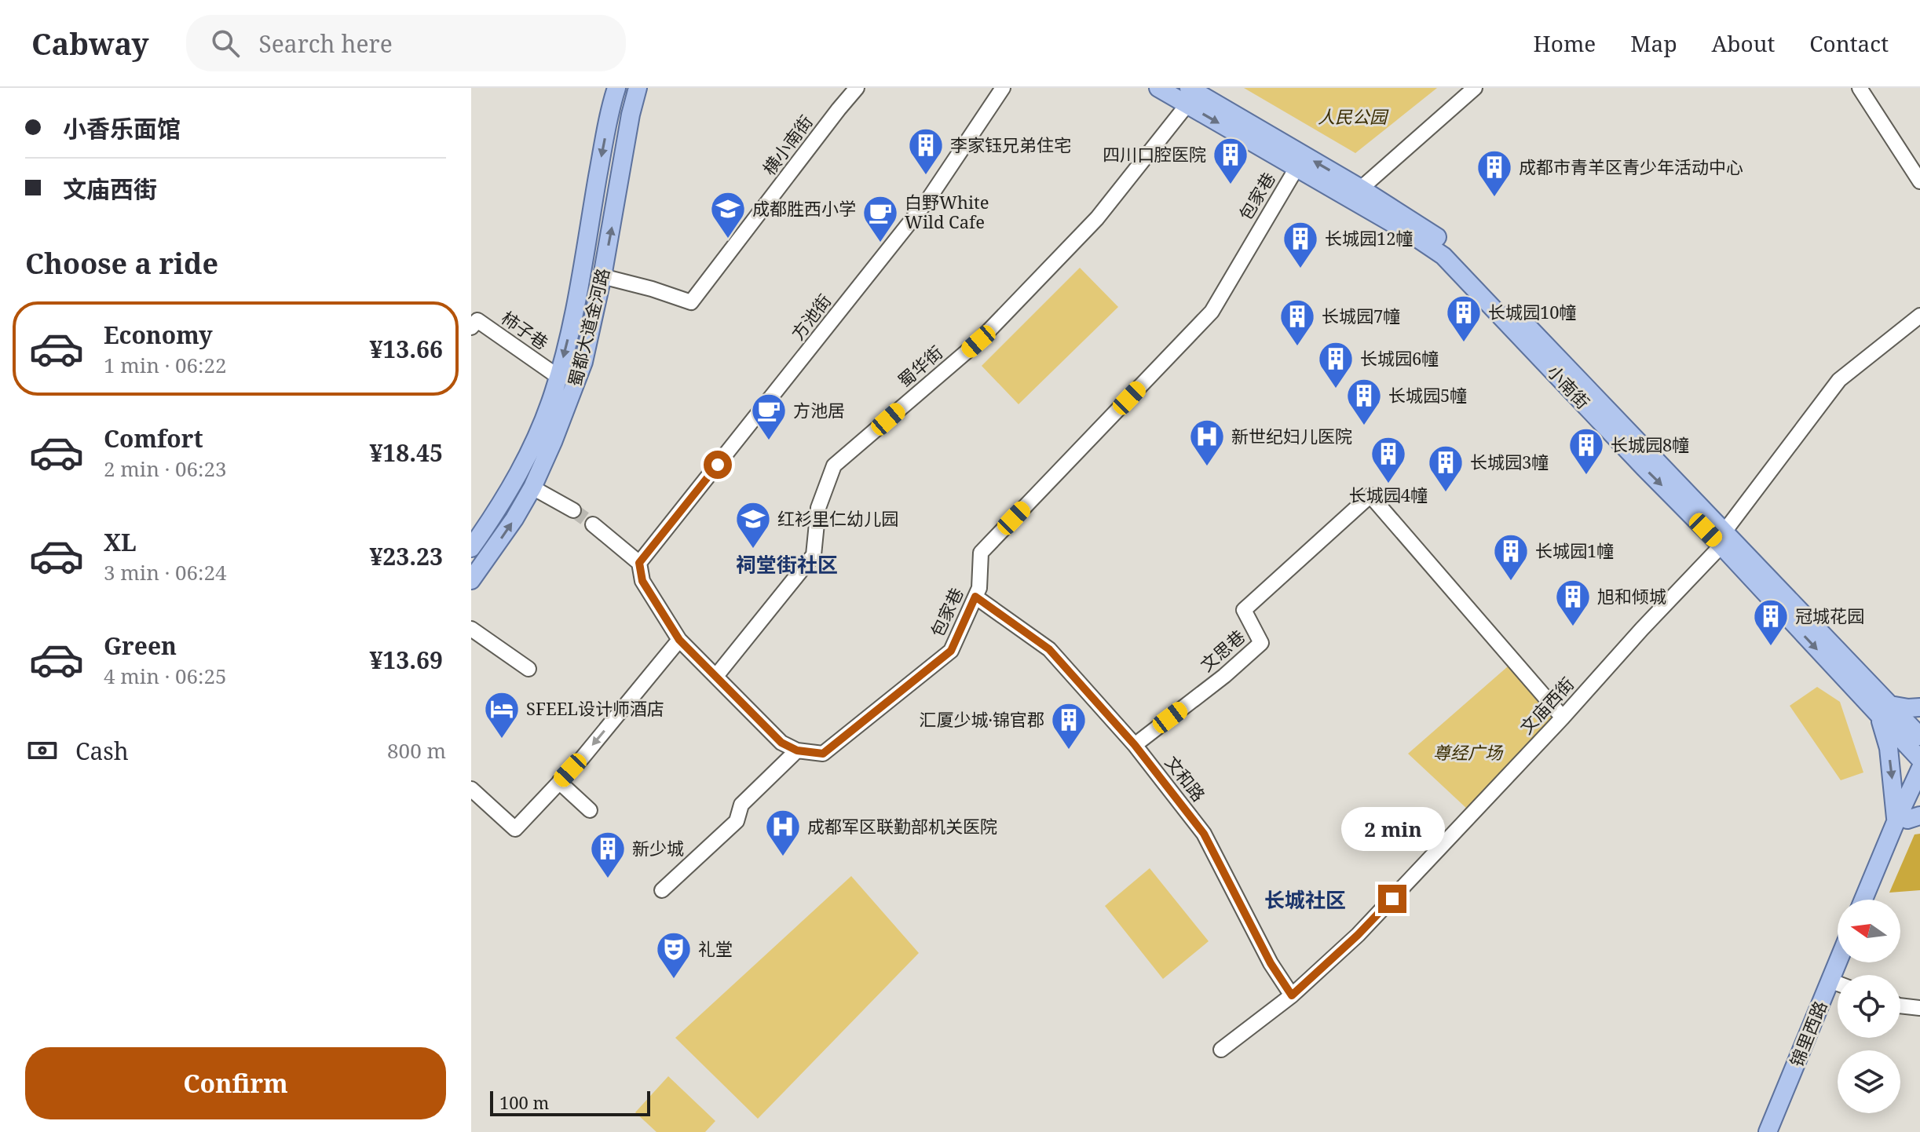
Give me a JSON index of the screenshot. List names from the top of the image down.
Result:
{
  "streets": {
    "main road": ["蜀都大道金河路", "小南街", "锦里西路"],
    "street": [
      "横小南街",
      "包家巷",
      "方池街",
      "柿子巷",
      "蜀华街",
      "文思巷",
      "文庙西街",
      "文和路"
    ]
  },
  "crossings": [
    ["横小南街", "蜀都大道金河路"],
    ["包家巷", "小南街"],
    ["包家巷", "文和路"],
    ["蜀都大道金河路", "柿子巷"],
    ["蜀华街", "小南街"],
    ["小南街", "文庙西街"],
    ["文思巷", "文庙西街"],
    ["文思巷", "文和路"],
    ["文庙西街", "文和路"]
  ],
  "districts": ["祠堂街社区", "长城社区"],
  "parks": ["人民公园", "尊经广场"],
  "places": {
    "building": [
      "李家钰兄弟住宅",
      "四川口腔医院",
      "成都市青羊区青少年活动中心",
      "长城园12幢",
      "长城园10幢",
      "长城园7幢",
      "长城园6幢",
      "长城园5幢",
      "长城园8幢",
      "长城园4幢",
      "长城园3幢",
      "长城园1幢",
      "旭和倾城",
      "冠城花园",
      "汇厦少城·锦官郡",
      "新少城"
    ],
    "school or university": ["成都胜西小学", "红衫里仁幼儿园"],
    "cafe": ["白野White Wild Cafe", "方池居"],
    "hospital": ["新世纪妇儿医院", "成都军区联勤部机关医院"],
    "hotel": ["SFEEL设计师酒店"],
    "theatre": ["礼堂"]
  },
  "scale_bar": "100 m",
  "north": "left",
  "page": {
    "header": "Cabway",
    "search": "Search here",
    "nav": [
      "Home",
      "Map",
      "About",
      "Contact"
    ],
    "banner": ["小香乐面馆", "文庙西街"],
    "heading": "Choose a ride",
    "list": [
      {
        "name": "Economy",
        "note": "1 min · 06:22",
        "value": "¥13.66"
      },
      {
        "name": "Comfort",
        "note": "2 min · 06:23",
        "value": "¥18.45"
      },
      {
        "name": "XL",
        "note": "3 min · 06:24",
        "value": "¥23.23"
      },
      {
        "name": "Green",
        "note": "4 min · 06:25",
        "value": "¥13.69"
      }
    ],
    "pay": ["Cash", "800 m"],
    "bubble": "2 min",
    "buttons": "Confirm",
    "scale": "100 m"
  }
}
